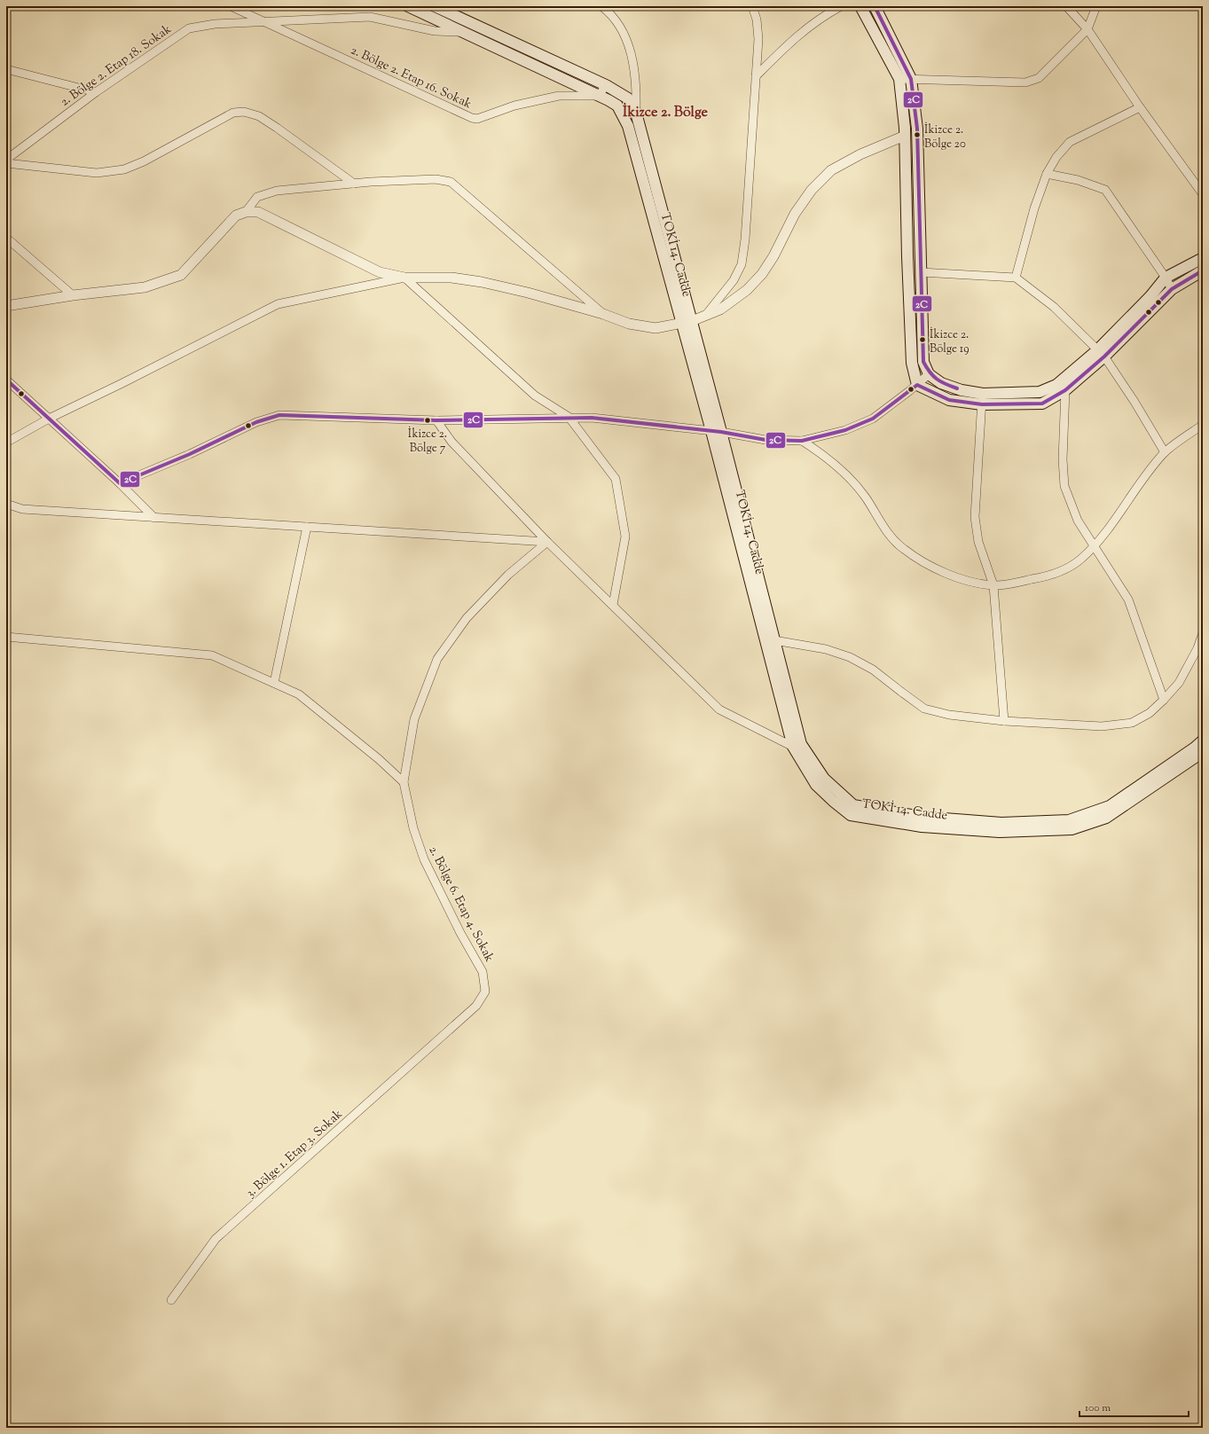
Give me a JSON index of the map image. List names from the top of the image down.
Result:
{
  "streets": {
    "main road": ["TOKİ 14. Cadde"],
    "street": [
      "2. Bölge 2. Etap 18. Sokak",
      "2. Bölge 2. Etap 16. Sokak",
      "2. Bölge 6. Etap 4. Sokak",
      "3. Bölge 1. Etap 3. Sokak"
    ]
  },
  "crossings": [
    ["2. Bölge 2. Etap 18. Sokak", "2. Bölge 2. Etap 16. Sokak"],
    ["2. Bölge 2. Etap 18. Sokak", "TOKİ 14. Cadde"],
    ["2. Bölge 2. Etap 16. Sokak", "TOKİ 14. Cadde"],
    ["2. Bölge 6. Etap 4. Sokak", "3. Bölge 1. Etap 3. Sokak"]
  ],
  "districts": ["İkizce 2. Bölge"],
  "places": ["İkizce 2. Bölge 20", "İkizce 2. Bölge 19", "İkizce 2. Bölge 7"],
  "lines": ["transit line 2C"],
  "scale_bar": "100 m"
}
